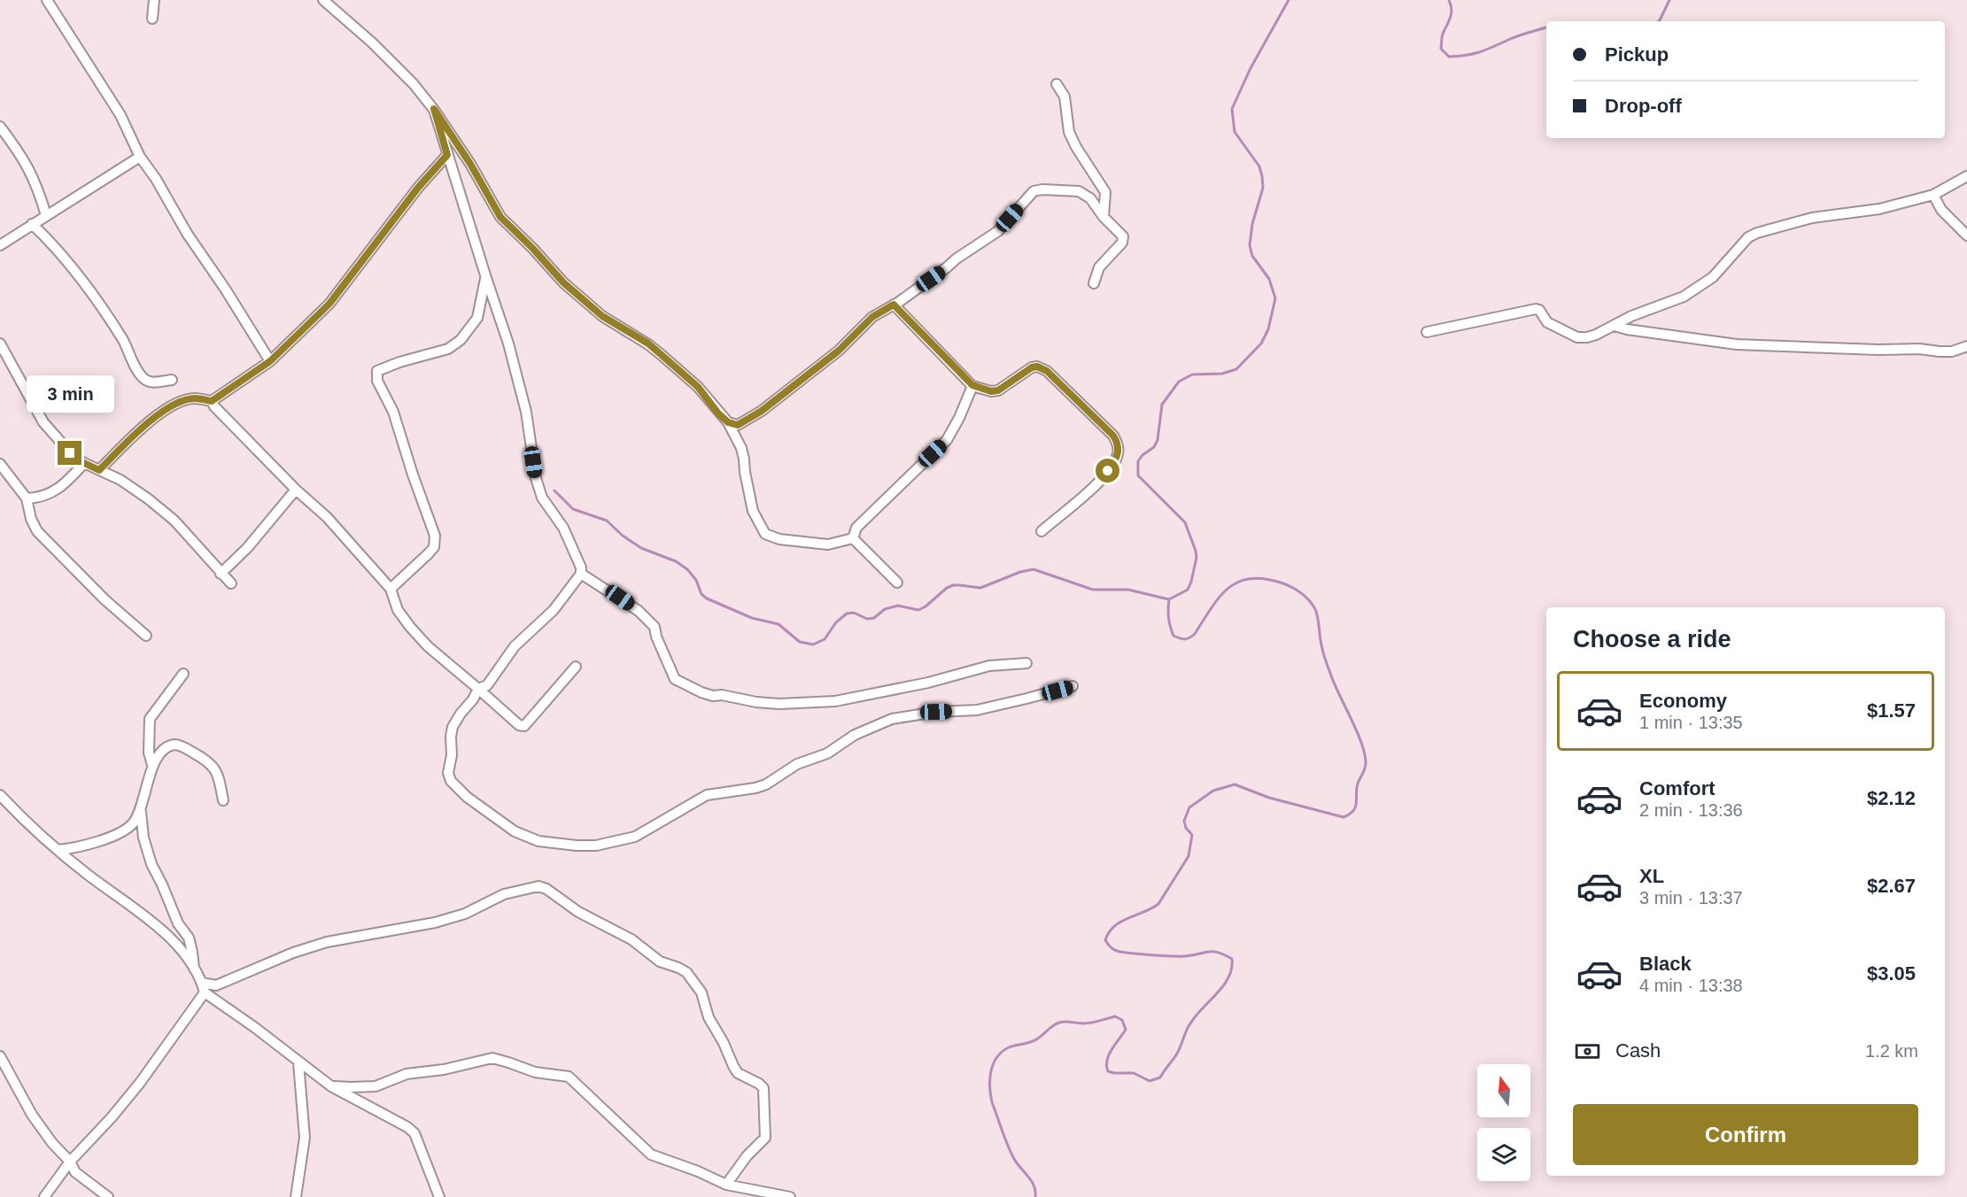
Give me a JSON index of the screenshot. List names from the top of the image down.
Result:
{
  "north": "top",
  "page": {
    "banner": ["Pickup", "Drop-off"],
    "bubble": "3 min",
    "heading": "Choose a ride",
    "list": [
      {
        "name": "Economy",
        "note": "1 min · 13:35",
        "value": "$1.57"
      },
      {
        "name": "Comfort",
        "note": "2 min · 13:36",
        "value": "$2.12"
      },
      {
        "name": "XL",
        "note": "3 min · 13:37",
        "value": "$2.67"
      },
      {
        "name": "Black",
        "note": "4 min · 13:38",
        "value": "$3.05"
      }
    ],
    "pay": ["Cash", "1.2 km"],
    "buttons": "Confirm"
  }
}
